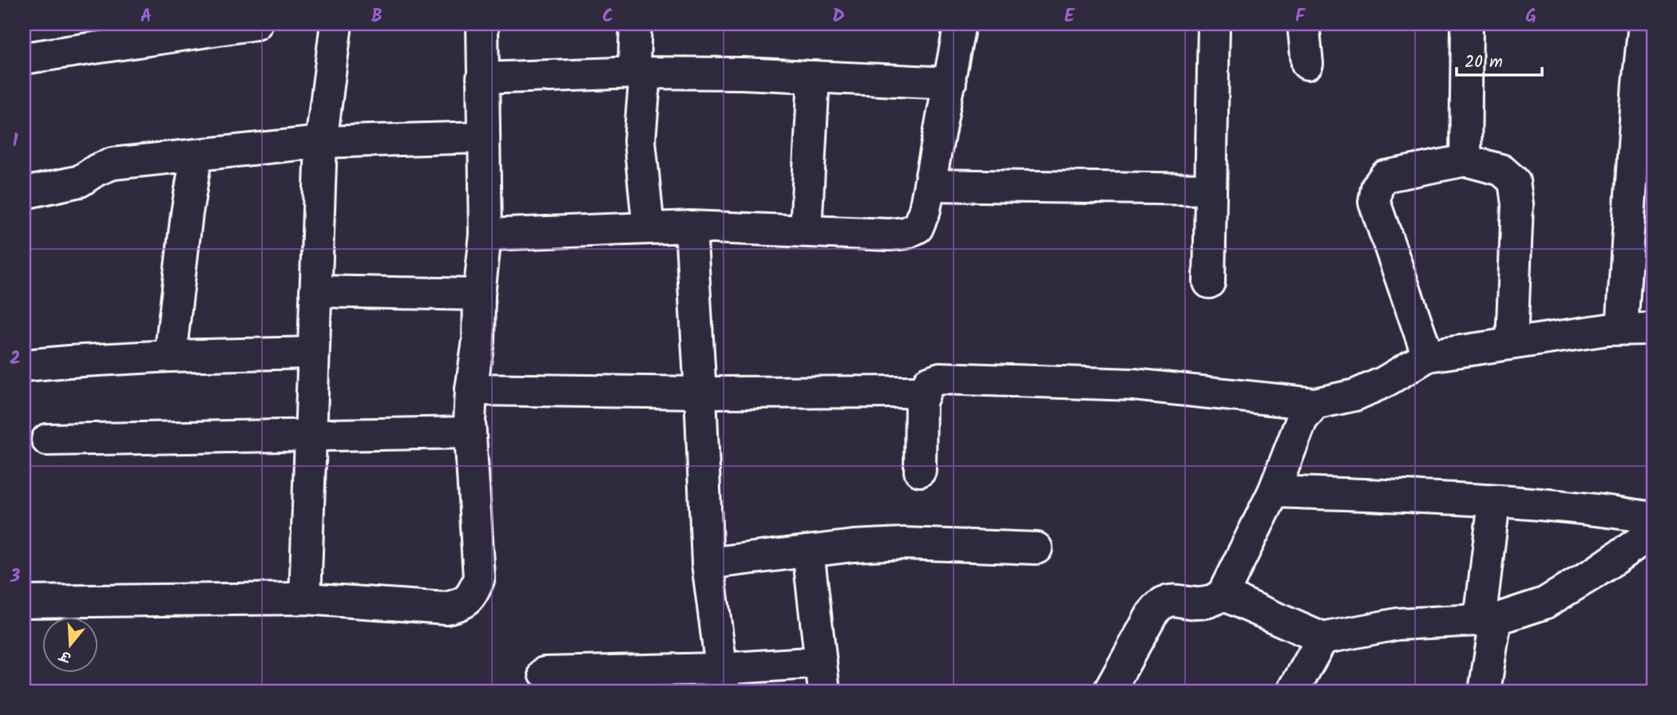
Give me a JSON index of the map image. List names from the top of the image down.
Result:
{
  "scale_bar": "20 m",
  "north": "bottom",
  "grid": {
    "columns": [
      "A",
      "B",
      "C",
      "D",
      "E",
      "F",
      "G"
    ],
    "rows": ["1", "2", "3"]
  }
}
